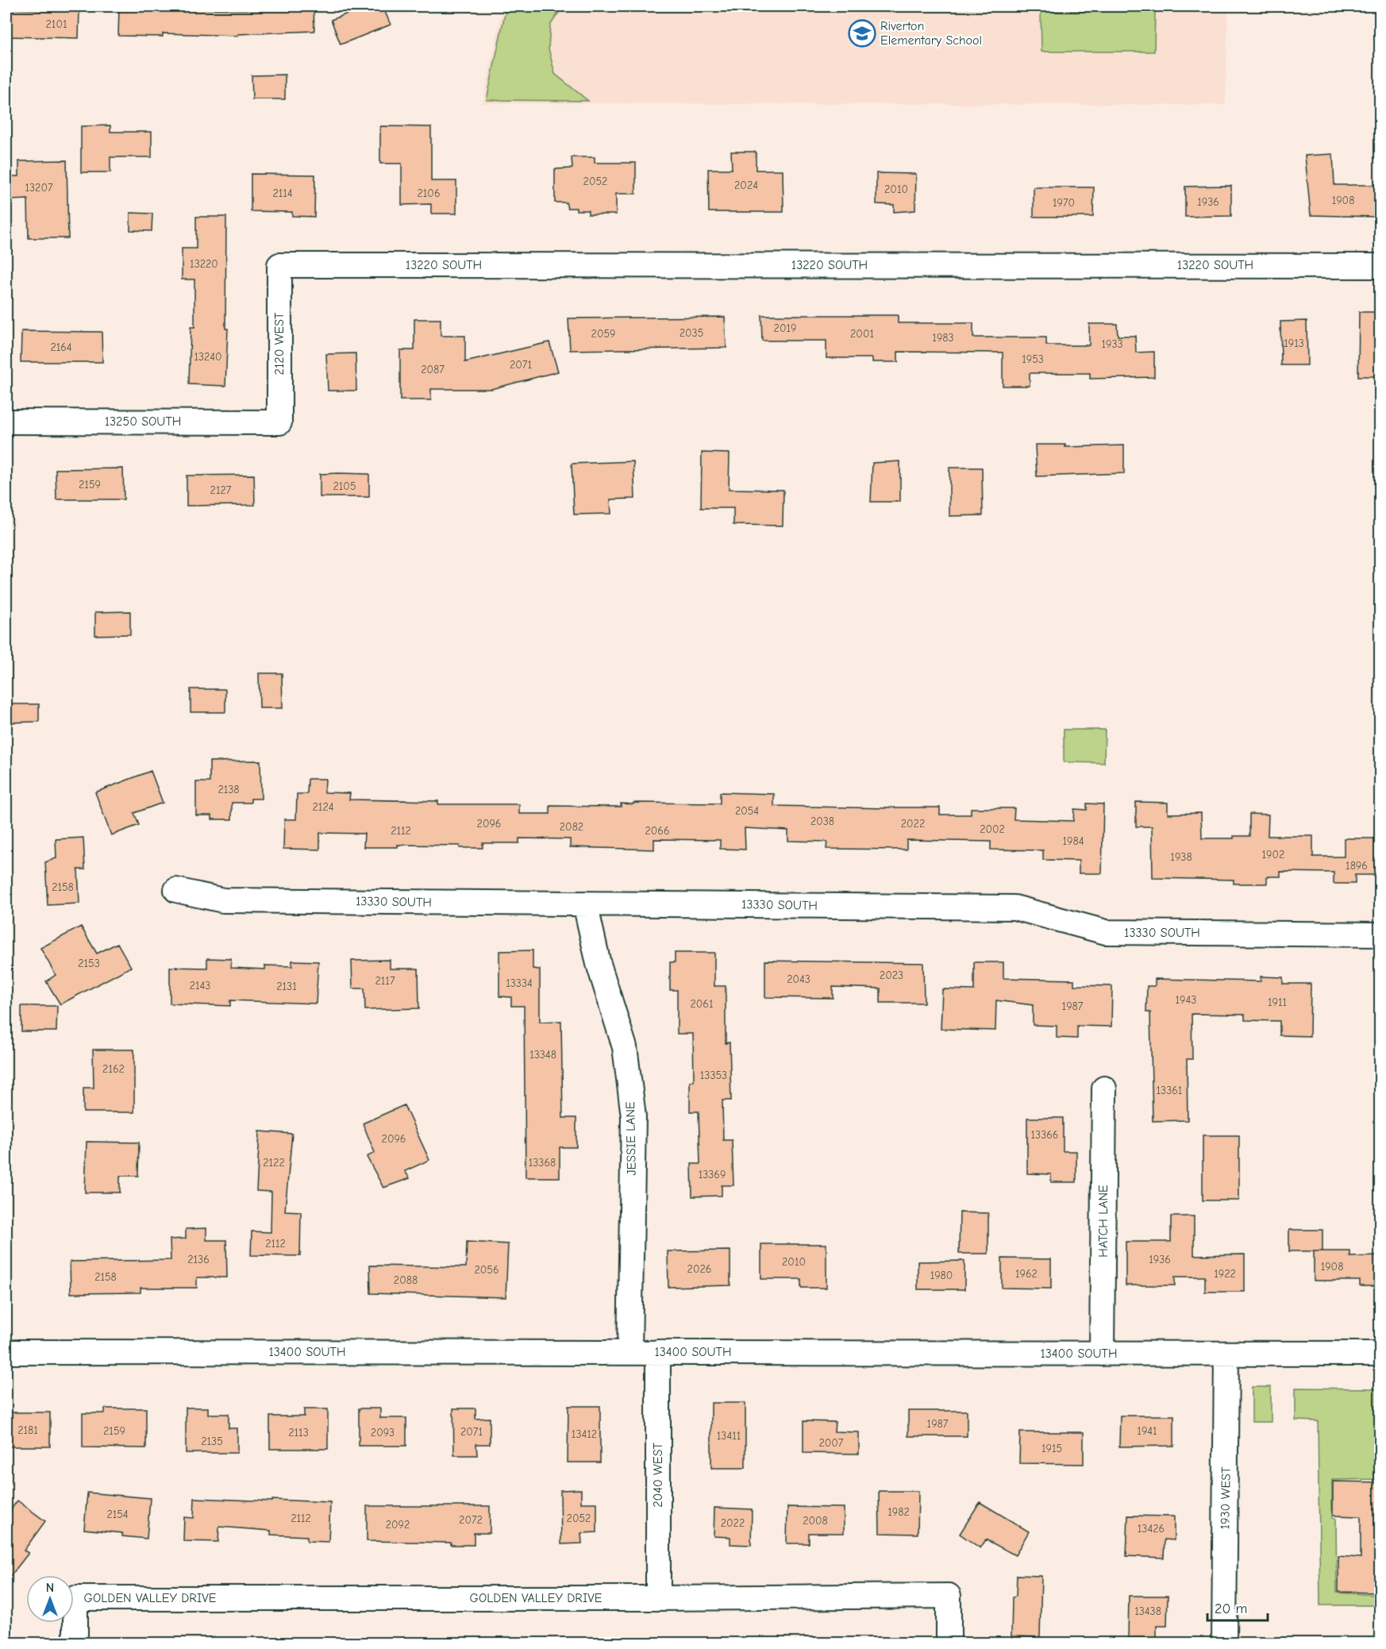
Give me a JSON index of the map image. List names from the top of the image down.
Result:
{
  "streets": {
    "street": [
      "13220 SOUTH",
      "2120 WEST",
      "13250 SOUTH",
      "13330 SOUTH",
      "JESSIE LANE",
      "HATCH LANE",
      "13400 SOUTH",
      "2040 WEST",
      "1930 WEST",
      "GOLDEN VALLEY DRIVE"
    ]
  },
  "crossings": [
    ["13220 SOUTH", "2120 WEST"],
    ["2120 WEST", "13250 SOUTH"],
    ["13330 SOUTH", "JESSIE LANE"],
    ["JESSIE LANE", "13400 SOUTH"],
    ["HATCH LANE", "13400 SOUTH"],
    ["13400 SOUTH", "2040 WEST"],
    ["13400 SOUTH", "1930 WEST"],
    ["2040 WEST", "GOLDEN VALLEY DRIVE"]
  ],
  "places": {
    "school or university": ["Riverton Elementary School"]
  },
  "house_numbers": [
    "2101",
    "2052",
    "2024",
    "13207",
    "2010",
    "2114",
    "2106",
    "1908",
    "1936",
    "1970",
    "13220",
    "2019",
    "2035",
    "2059",
    "2001",
    "1983",
    "1913",
    "1933",
    "2164",
    "13240",
    "1953",
    "2071",
    "2087",
    "2159",
    "2105",
    "2127",
    "2138",
    "2124",
    "2054",
    "2038",
    "2096",
    "2022",
    "2082",
    "2002",
    "2112",
    "2066",
    "1984",
    "1902",
    "1938",
    "1896",
    "2158",
    "2153",
    "2023",
    "2043",
    "2117",
    "13334",
    "2143",
    "2131",
    "1943",
    "1911",
    "2061",
    "1987",
    "13348",
    "2162",
    "13353",
    "13361",
    "13366",
    "2096",
    "2122",
    "13368",
    "13369",
    "2112",
    "2136",
    "1936",
    "2010",
    "1908",
    "2026",
    "2056",
    "1962",
    "1922",
    "1980",
    "2158",
    "2088",
    "1987",
    "2181",
    "2159",
    "1941",
    "2071",
    "2113",
    "2093",
    "13412",
    "13411",
    "2135",
    "2007",
    "1915",
    "1982",
    "2154",
    "2112",
    "2052",
    "2072",
    "2008",
    "2022",
    "2092",
    "13426",
    "13438"
  ],
  "scale_bar": "20 m",
  "north": "top"
}
